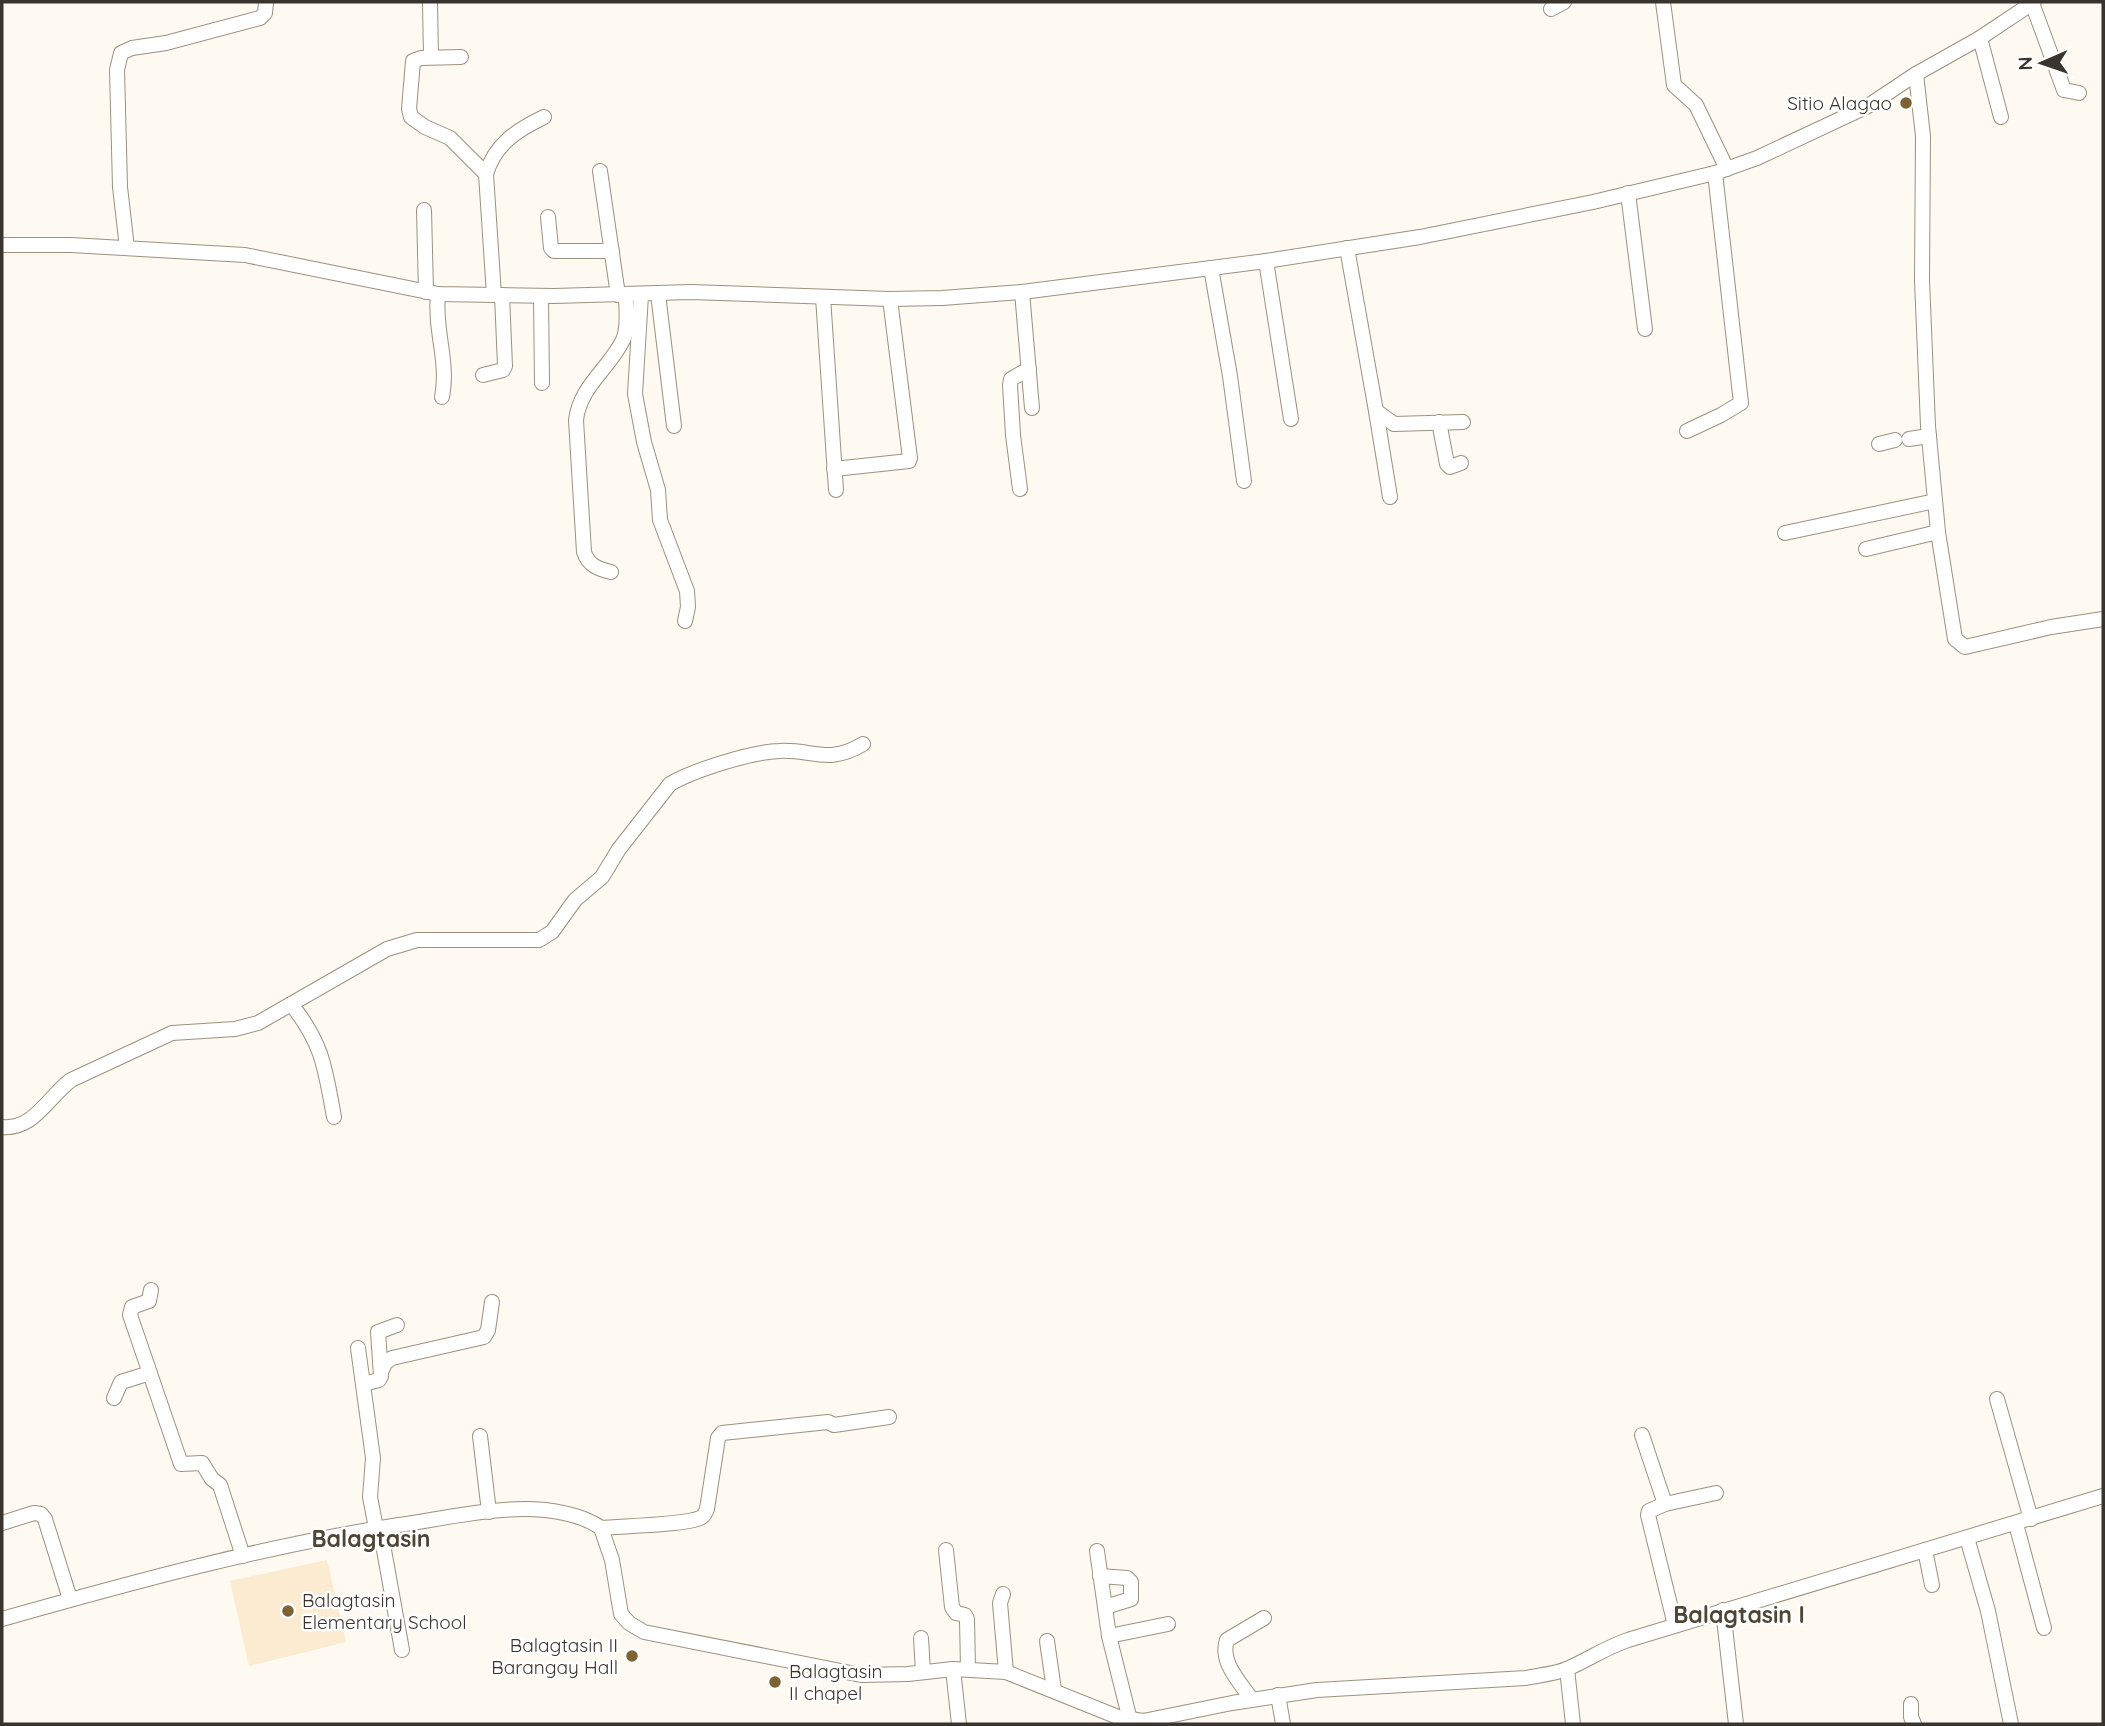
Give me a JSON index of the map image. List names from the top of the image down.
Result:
{
  "districts": ["Balagtasin", "Balagtasin I"],
  "places": [
    "Sitio Alagao",
    "Balagtasin Elementary School",
    "Balagtasin II Barangay Hall",
    "Balagtasin II chapel"
  ],
  "north": "left"
}
